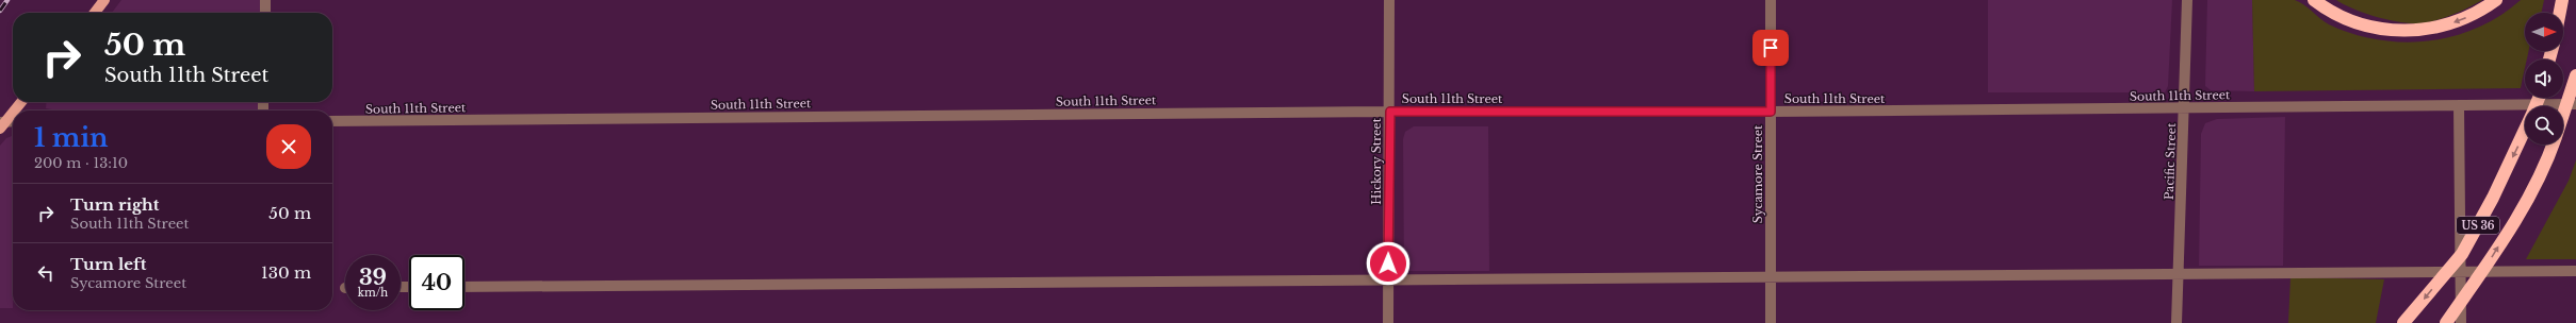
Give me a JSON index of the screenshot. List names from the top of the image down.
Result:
{
  "streets": {
    "highway": ["US 36"],
    "street": [
      "South 11th Street",
      "Hickory Street",
      "Pacific Street",
      "Sycamore Street"
    ]
  },
  "crossings": [
    ["South 11th Street", "Hickory Street"],
    ["South 11th Street", "Pacific Street"],
    ["South 11th Street", "Sycamore Street"]
  ],
  "north": "right",
  "page": {
    "turn": ["50 m", "South 11th Street"],
    "heading": ["1 min", "200 m · 13:10"],
    "list": [
      {
        "name": "Turn right",
        "note": "South 11th Street",
        "value": "50 m"
      },
      {
        "name": "Turn left",
        "note": "Sycamore Street",
        "value": "130 m"
      }
    ],
    "speed": "39 km/h",
    "limit": "40"
  }
}
